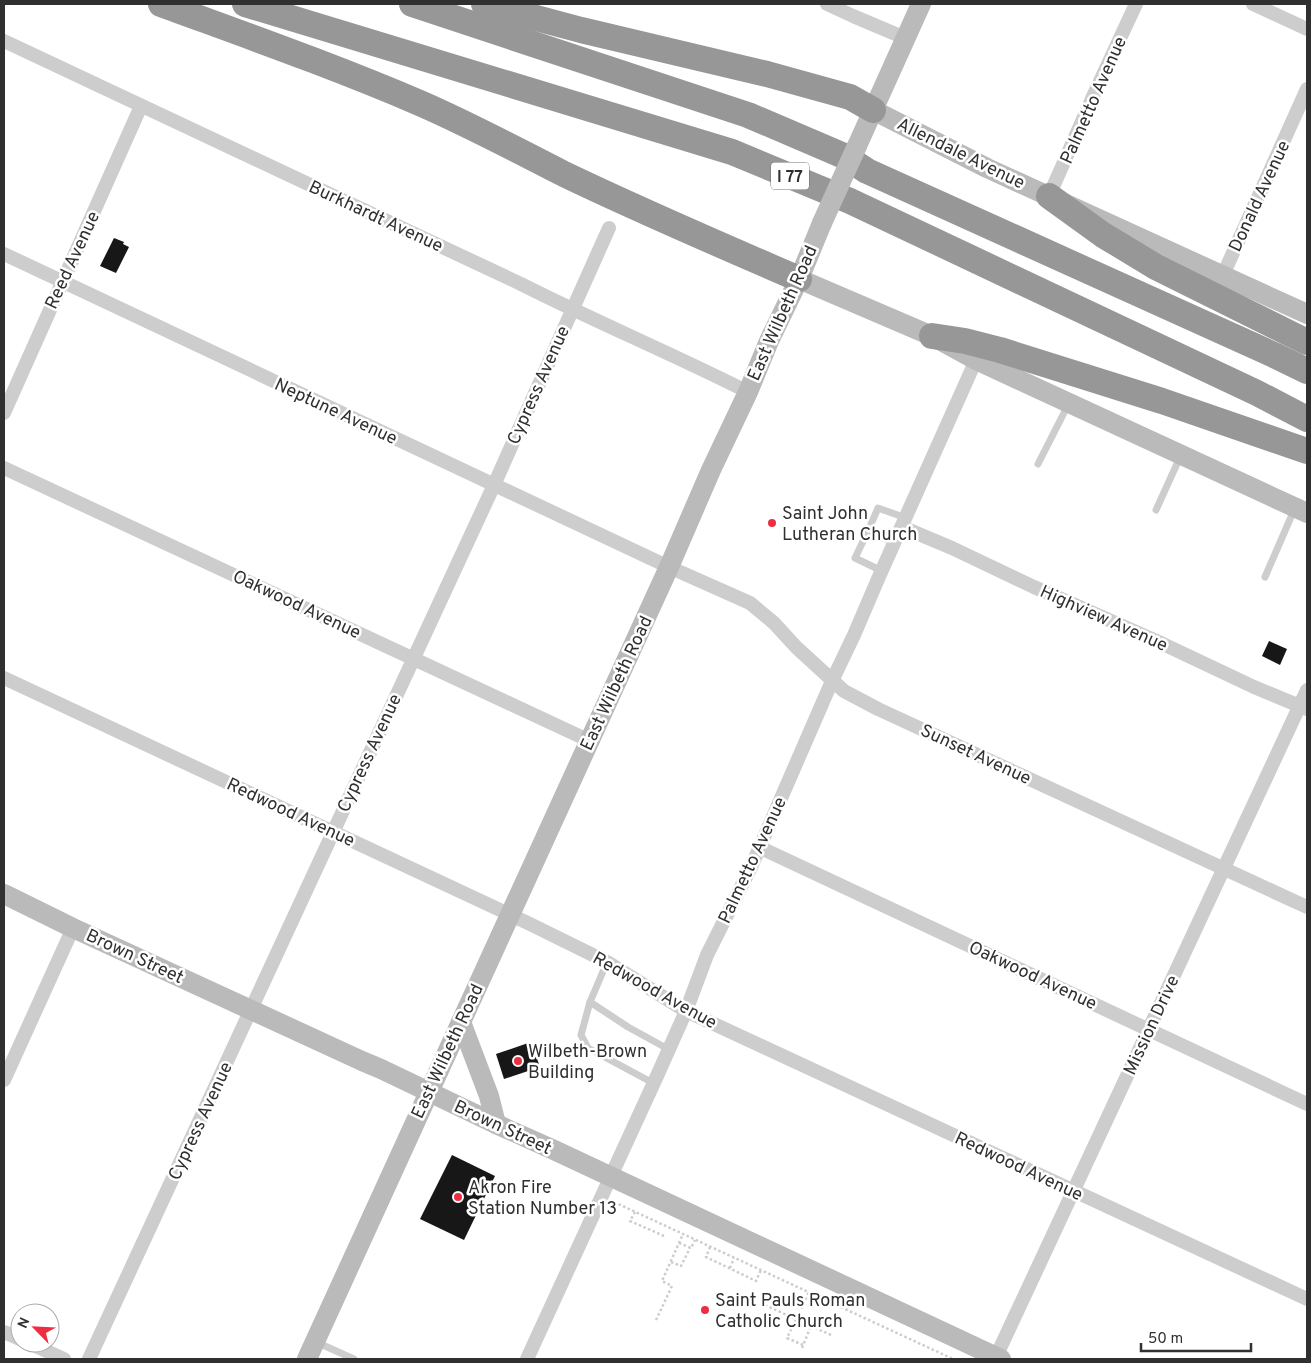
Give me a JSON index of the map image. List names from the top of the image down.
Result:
{
  "streets": {
    "highway": ["I 77"],
    "main road": ["Allendale Avenue", "East Wilbeth Road", "Brown Street"],
    "street": [
      "Palmetto Avenue",
      "Donald Avenue",
      "Burkhardt Avenue",
      "Reed Avenue",
      "Cypress Avenue",
      "Neptune Avenue",
      "Oakwood Avenue",
      "Highview Avenue",
      "Sunset Avenue",
      "Redwood Avenue",
      "Mission Drive"
    ]
  },
  "crossings": [
    ["Palmetto Avenue", "Allendale Avenue"],
    ["Palmetto Avenue", "Oakwood Avenue"],
    ["Palmetto Avenue", "Highview Avenue"],
    ["Palmetto Avenue", "Sunset Avenue"],
    ["Palmetto Avenue", "Redwood Avenue"],
    ["Palmetto Avenue", "Brown Street"],
    ["Allendale Avenue", "Donald Avenue"],
    ["Allendale Avenue", "East Wilbeth Road"],
    ["Burkhardt Avenue", "Reed Avenue"],
    ["Burkhardt Avenue", "East Wilbeth Road"],
    ["Burkhardt Avenue", "Cypress Avenue"],
    ["Reed Avenue", "Neptune Avenue"],
    ["East Wilbeth Road", "Neptune Avenue"],
    ["East Wilbeth Road", "Oakwood Avenue"],
    ["East Wilbeth Road", "Sunset Avenue"],
    ["East Wilbeth Road", "Redwood Avenue"],
    ["East Wilbeth Road", "Brown Street"],
    ["Cypress Avenue", "Neptune Avenue"],
    ["Cypress Avenue", "Oakwood Avenue"],
    ["Cypress Avenue", "Redwood Avenue"],
    ["Cypress Avenue", "Brown Street"],
    ["Neptune Avenue", "Sunset Avenue"],
    ["Oakwood Avenue", "Mission Drive"],
    ["Highview Avenue", "Mission Drive"],
    ["Sunset Avenue", "Mission Drive"],
    ["Redwood Avenue", "Mission Drive"],
    ["Brown Street", "Mission Drive"]
  ],
  "places": [
    "Saint John Lutheran Church",
    "Wilbeth-Brown Building",
    "Akron Fire Station Number 13",
    "Saint Pauls Roman Catholic Church"
  ],
  "scale_bar": "50 m",
  "north": "top left"
}
